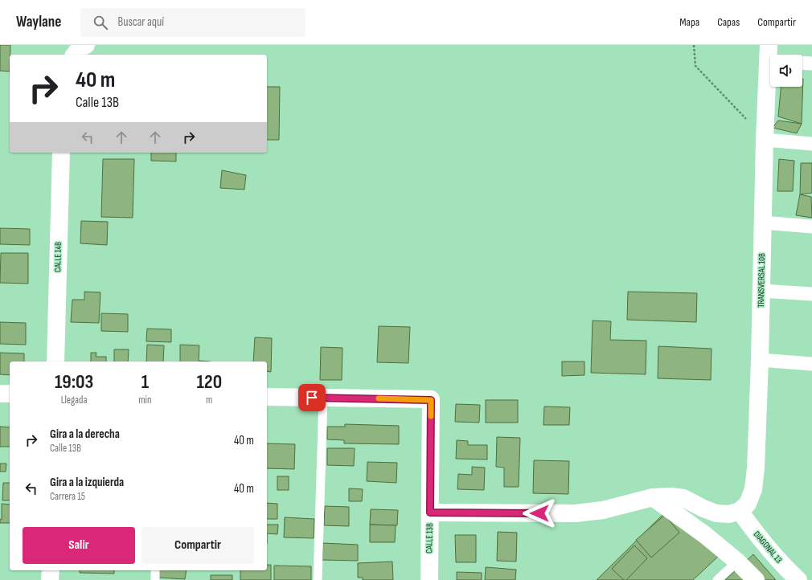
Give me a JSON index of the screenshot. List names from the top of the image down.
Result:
{
  "streets": {
    "street": [
      "CALLE 14B",
      "TRANSVERSAL 10B",
      "CALLE 13B",
      "DIAGONAL 13"
    ]
  },
  "crossings": [
    ["TRANSVERSAL 10B", "DIAGONAL 13"]
  ],
  "page": {
    "header": "Waylane",
    "search": "Buscar aquí",
    "nav": ["Mapa", "Capas", "Compartir"],
    "turn": ["40 m", "Calle 13B"],
    "eta": [
      "19:03",
      "Llegada",
      "1",
      "min",
      "120",
      "m"
    ],
    "list": [
      {
        "name": "Gira a la derecha",
        "note": "Calle 13B",
        "value": "40 m"
      },
      {
        "name": "Gira a la izquierda",
        "note": "Carrera 15",
        "value": "40 m"
      }
    ],
    "buttons": ["Salir", "Compartir"]
  }
}
